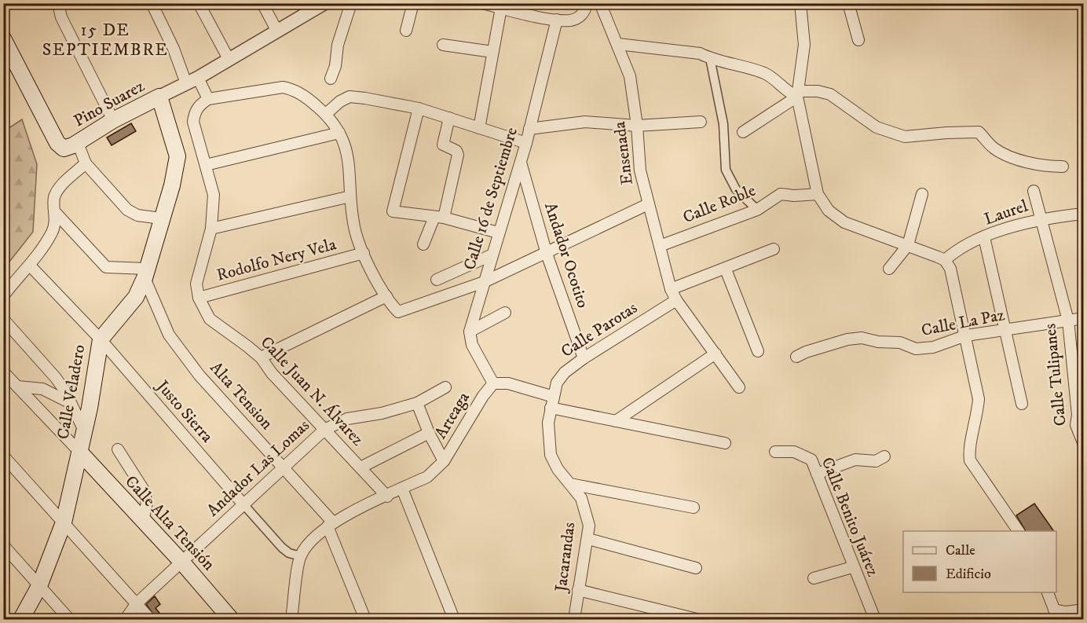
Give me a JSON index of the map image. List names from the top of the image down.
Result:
{
  "streets": {
    "main road": ["Pino Suarez", "Calle Veladero", "Calle Alta Tensión"],
    "street": [
      "Ensenada",
      "Calle 16 de Septiembre",
      "Calle Roble",
      "Laurel",
      "Andador Ocotito",
      "Rodolfo Nery Vela",
      "Calle La Paz",
      "Calle Parotas",
      "Calle Tulipanes",
      "Calle Juan N. Álvarez",
      "Alta Tension",
      "Justo Sierra",
      "Arteaga",
      "Andador Las Lomas",
      "Calle Benito Juárez",
      "Jacarandas"
    ]
  },
  "crossings": [
    ["Pino Suarez", "Calle Veladero"],
    ["Ensenada", "Calle Roble"],
    ["Ensenada", "Calle Parotas"],
    ["Calle 16 de Septiembre", "Andador Ocotito"],
    ["Laurel", "Calle Tulipanes"],
    ["Andador Ocotito", "Calle Parotas"],
    ["Rodolfo Nery Vela", "Calle Juan N. Álvarez"],
    ["Calle La Paz", "Calle Tulipanes"],
    ["Calle Parotas", "Jacarandas"],
    ["Calle Juan N. Álvarez", "Arteaga"],
    ["Calle Juan N. Álvarez", "Andador Las Lomas"],
    ["Calle Veladero", "Alta Tension"],
    ["Calle Veladero", "Justo Sierra"],
    ["Calle Veladero", "Calle Alta Tensión"],
    ["Alta Tension", "Arteaga"],
    ["Alta Tension", "Andador Las Lomas"],
    ["Justo Sierra", "Andador Las Lomas"],
    ["Andador Las Lomas", "Calle Alta Tensión"]
  ],
  "districts": ["15 DE SEPTIEMBRE"],
  "legend": ["Calle", "Edificio"]
}
